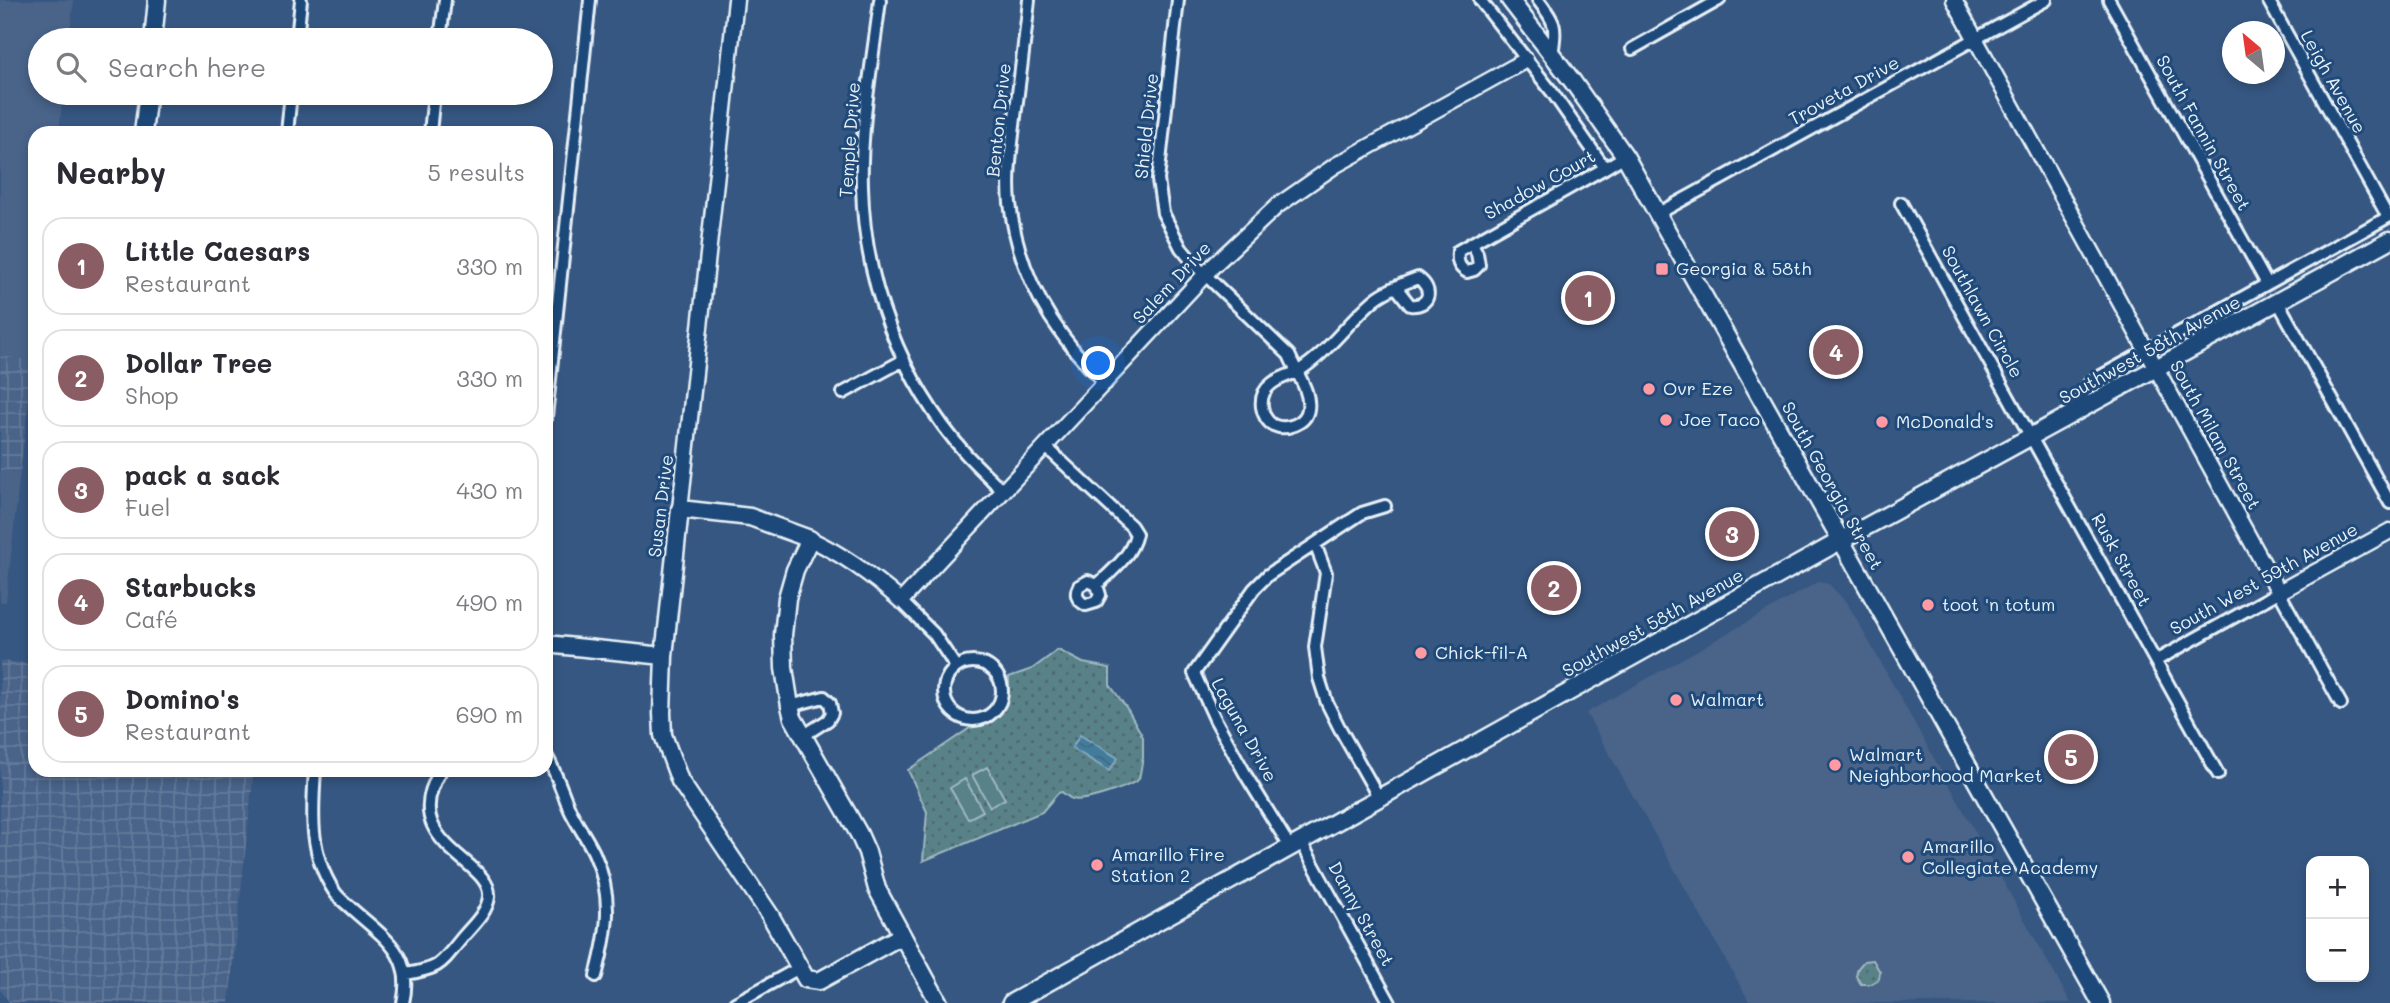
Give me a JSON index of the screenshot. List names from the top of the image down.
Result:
{
  "streets": {
    "main road": ["Southwest 58th Avenue", "South Georgia Street", "Susan Drive"],
    "street": [
      "Leigh Avenue",
      "Troveta Drive",
      "Benton Drive",
      "Shield Drive",
      "South Fannin Street",
      "Temple Drive",
      "Shadow Court",
      "Salem Drive",
      "Southlawn Circle",
      "South Milam Street",
      "Rusk Street",
      "South West 59th Avenue",
      "Laguna Drive",
      "Danny Street"
    ]
  },
  "crossings": [
    ["Troveta Drive", "South Milam Street"],
    ["Troveta Drive", "South Georgia Street"],
    ["Benton Drive", "Salem Drive"],
    ["Shield Drive", "Salem Drive"],
    ["Temple Drive", "Salem Drive"],
    ["Shadow Court", "South Georgia Street"],
    ["Southlawn Circle", "Southwest 58th Avenue"],
    ["Southlawn Circle", "Rusk Street"],
    ["Southwest 58th Avenue", "South Milam Street"],
    ["Southwest 58th Avenue", "South Georgia Street"],
    ["Southwest 58th Avenue", "Rusk Street"],
    ["Southwest 58th Avenue", "Laguna Drive"],
    ["Southwest 58th Avenue", "Danny Street"],
    ["South Milam Street", "South West 59th Avenue"],
    ["Rusk Street", "South West 59th Avenue"],
    ["Laguna Drive", "Danny Street"]
  ],
  "places": {
    "transit": ["Georgia & 58th"],
    "other": [
      "Ovr Eze",
      "Joe Taco",
      "McDonald's",
      "toot 'n totum",
      "Chick-fil-A",
      "Walmart",
      "Walmart Neighborhood Market",
      "Amarillo Collegiate Academy",
      "Amarillo Fire Station 2"
    ]
  },
  "north": "top left",
  "page": {
    "search": "Search here",
    "heading": ["Nearby", "5 results"],
    "list": [
      {
        "mark": "1",
        "name": "Little Caesars",
        "note": "Restaurant",
        "value": "330 m"
      },
      {
        "mark": "2",
        "name": "Dollar Tree",
        "note": "Shop",
        "value": "330 m"
      },
      {
        "mark": "3",
        "name": "pack a sack",
        "note": "Fuel",
        "value": "430 m"
      },
      {
        "mark": "4",
        "name": "Starbucks",
        "note": "Café",
        "value": "490 m"
      },
      {
        "mark": "5",
        "name": "Domino's",
        "note": "Restaurant",
        "value": "690 m"
      }
    ],
    "pins": [
      "1",
      "4",
      "3",
      "2",
      "5"
    ],
    "map_buttons": ["+", "−"]
  }
}
